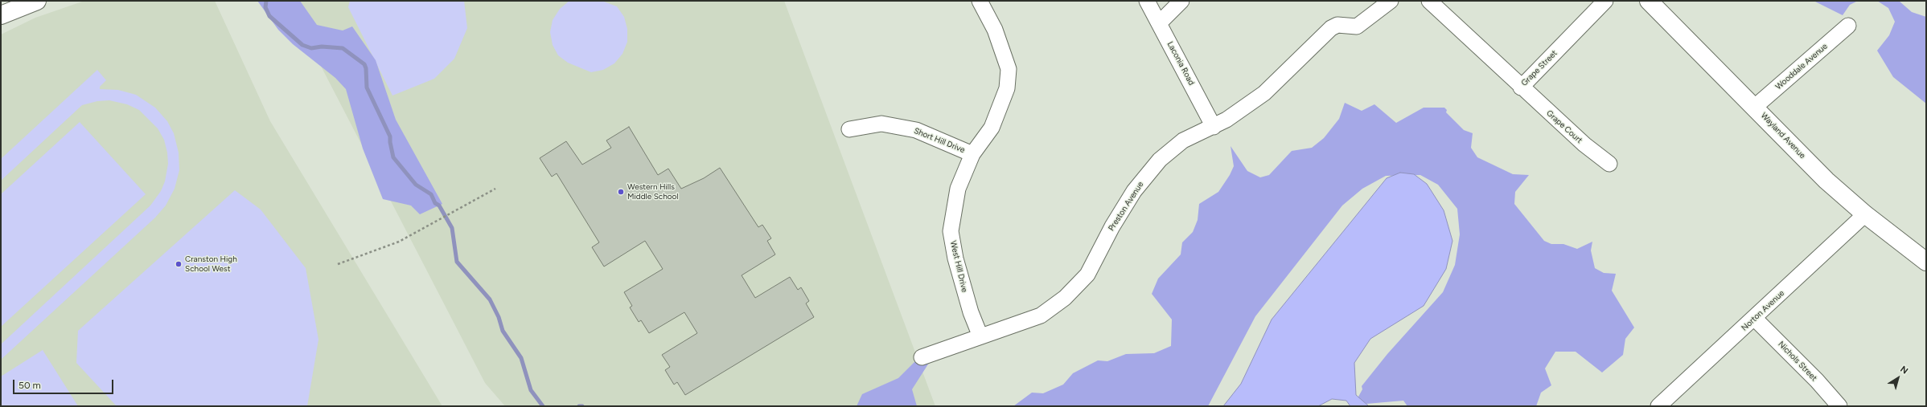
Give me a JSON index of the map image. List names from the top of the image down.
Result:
{
  "streets": {
    "main road": ["Wayland Avenue"],
    "street": [
      "Laconia Road",
      "Wooddale Avenue",
      "Grape Street",
      "Grape Court",
      "Short Hill Drive",
      "Preston Avenue",
      "West Hill Drive",
      "Norton Avenue",
      "Nichols Street"
    ]
  },
  "crossings": [
    ["Laconia Road", "Preston Avenue"],
    ["Wooddale Avenue", "Wayland Avenue"],
    ["Grape Street", "Grape Court"],
    ["Wayland Avenue", "Norton Avenue"],
    ["Short Hill Drive", "West Hill Drive"],
    ["Preston Avenue", "West Hill Drive"],
    ["Norton Avenue", "Nichols Street"]
  ],
  "places": ["Western Hills Middle School", "Cranston High School West"],
  "scale_bar": "50 m",
  "north": "top right"
}
